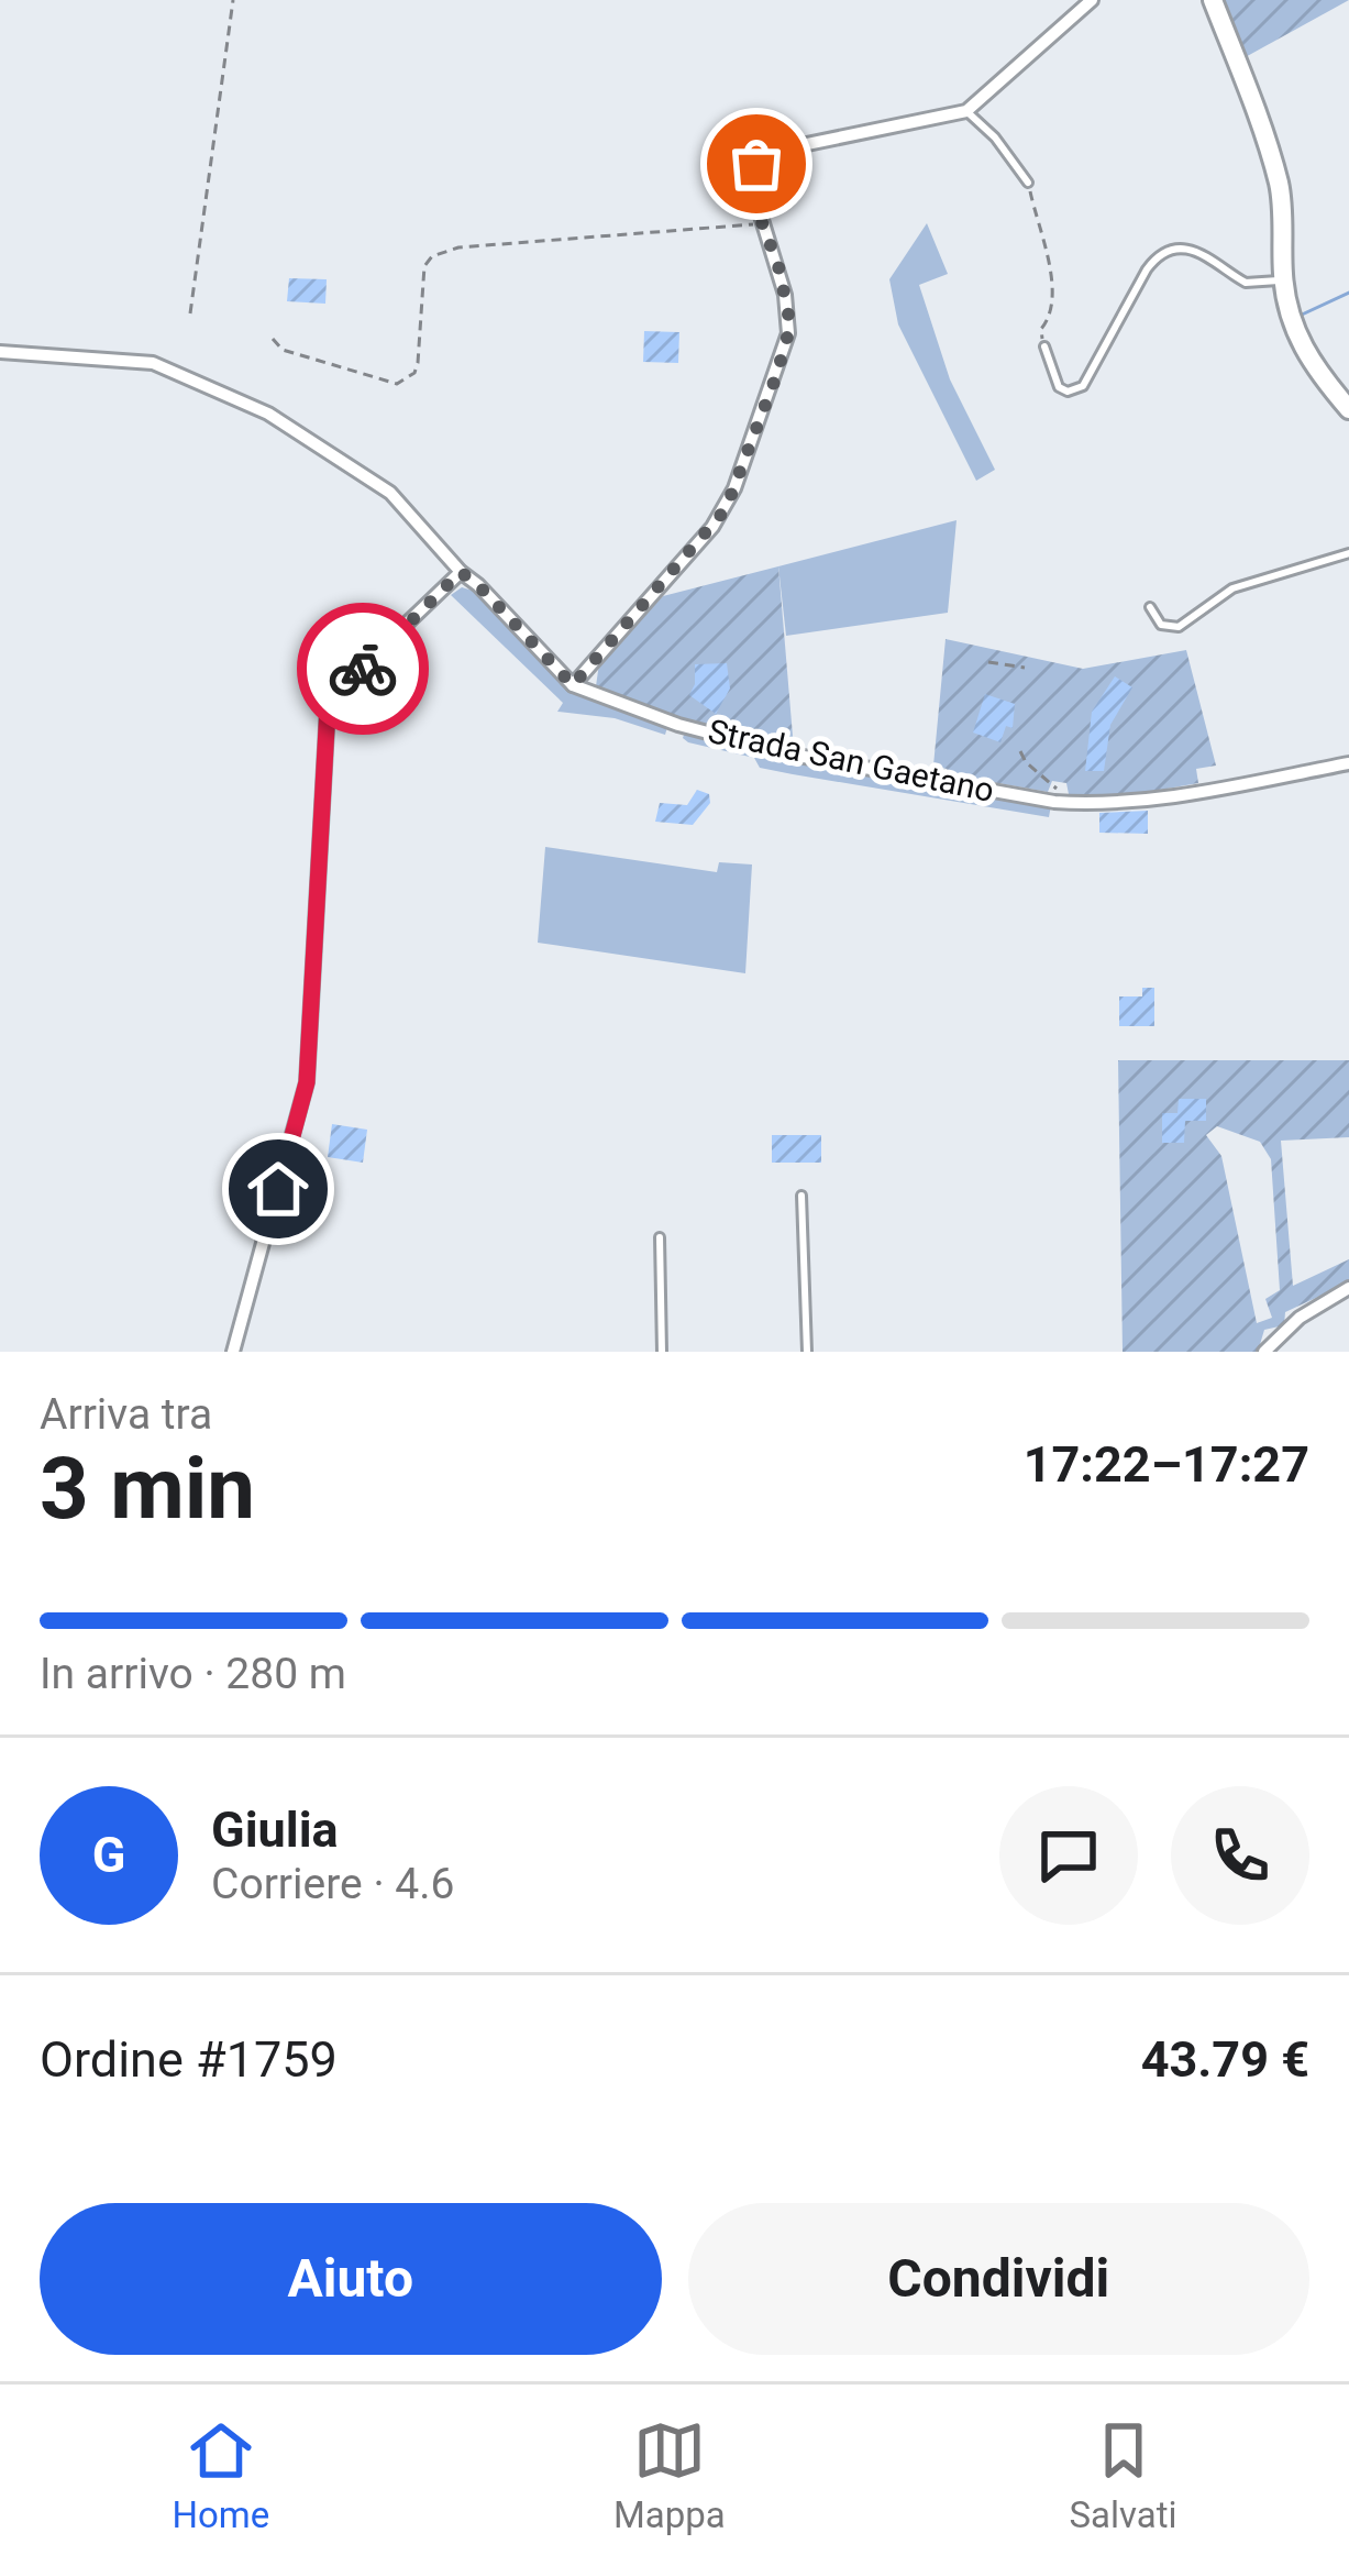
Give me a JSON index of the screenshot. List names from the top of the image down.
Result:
{
  "streets": {
    "street": ["Strada San Gaetano"]
  },
  "page": {
    "heading": ["3 min", "Arriva tra", "17:22–17:27"],
    "panel": [
      "Giulia",
      "Corriere · 4.6",
      "Ordine #1759",
      "43.79 €"
    ],
    "bar": "In arrivo · 280 m",
    "round": "G",
    "buttons": ["Aiuto", "Condividi"],
    "tabs": ["Home", "Mappa", "Salvati"]
  }
}
